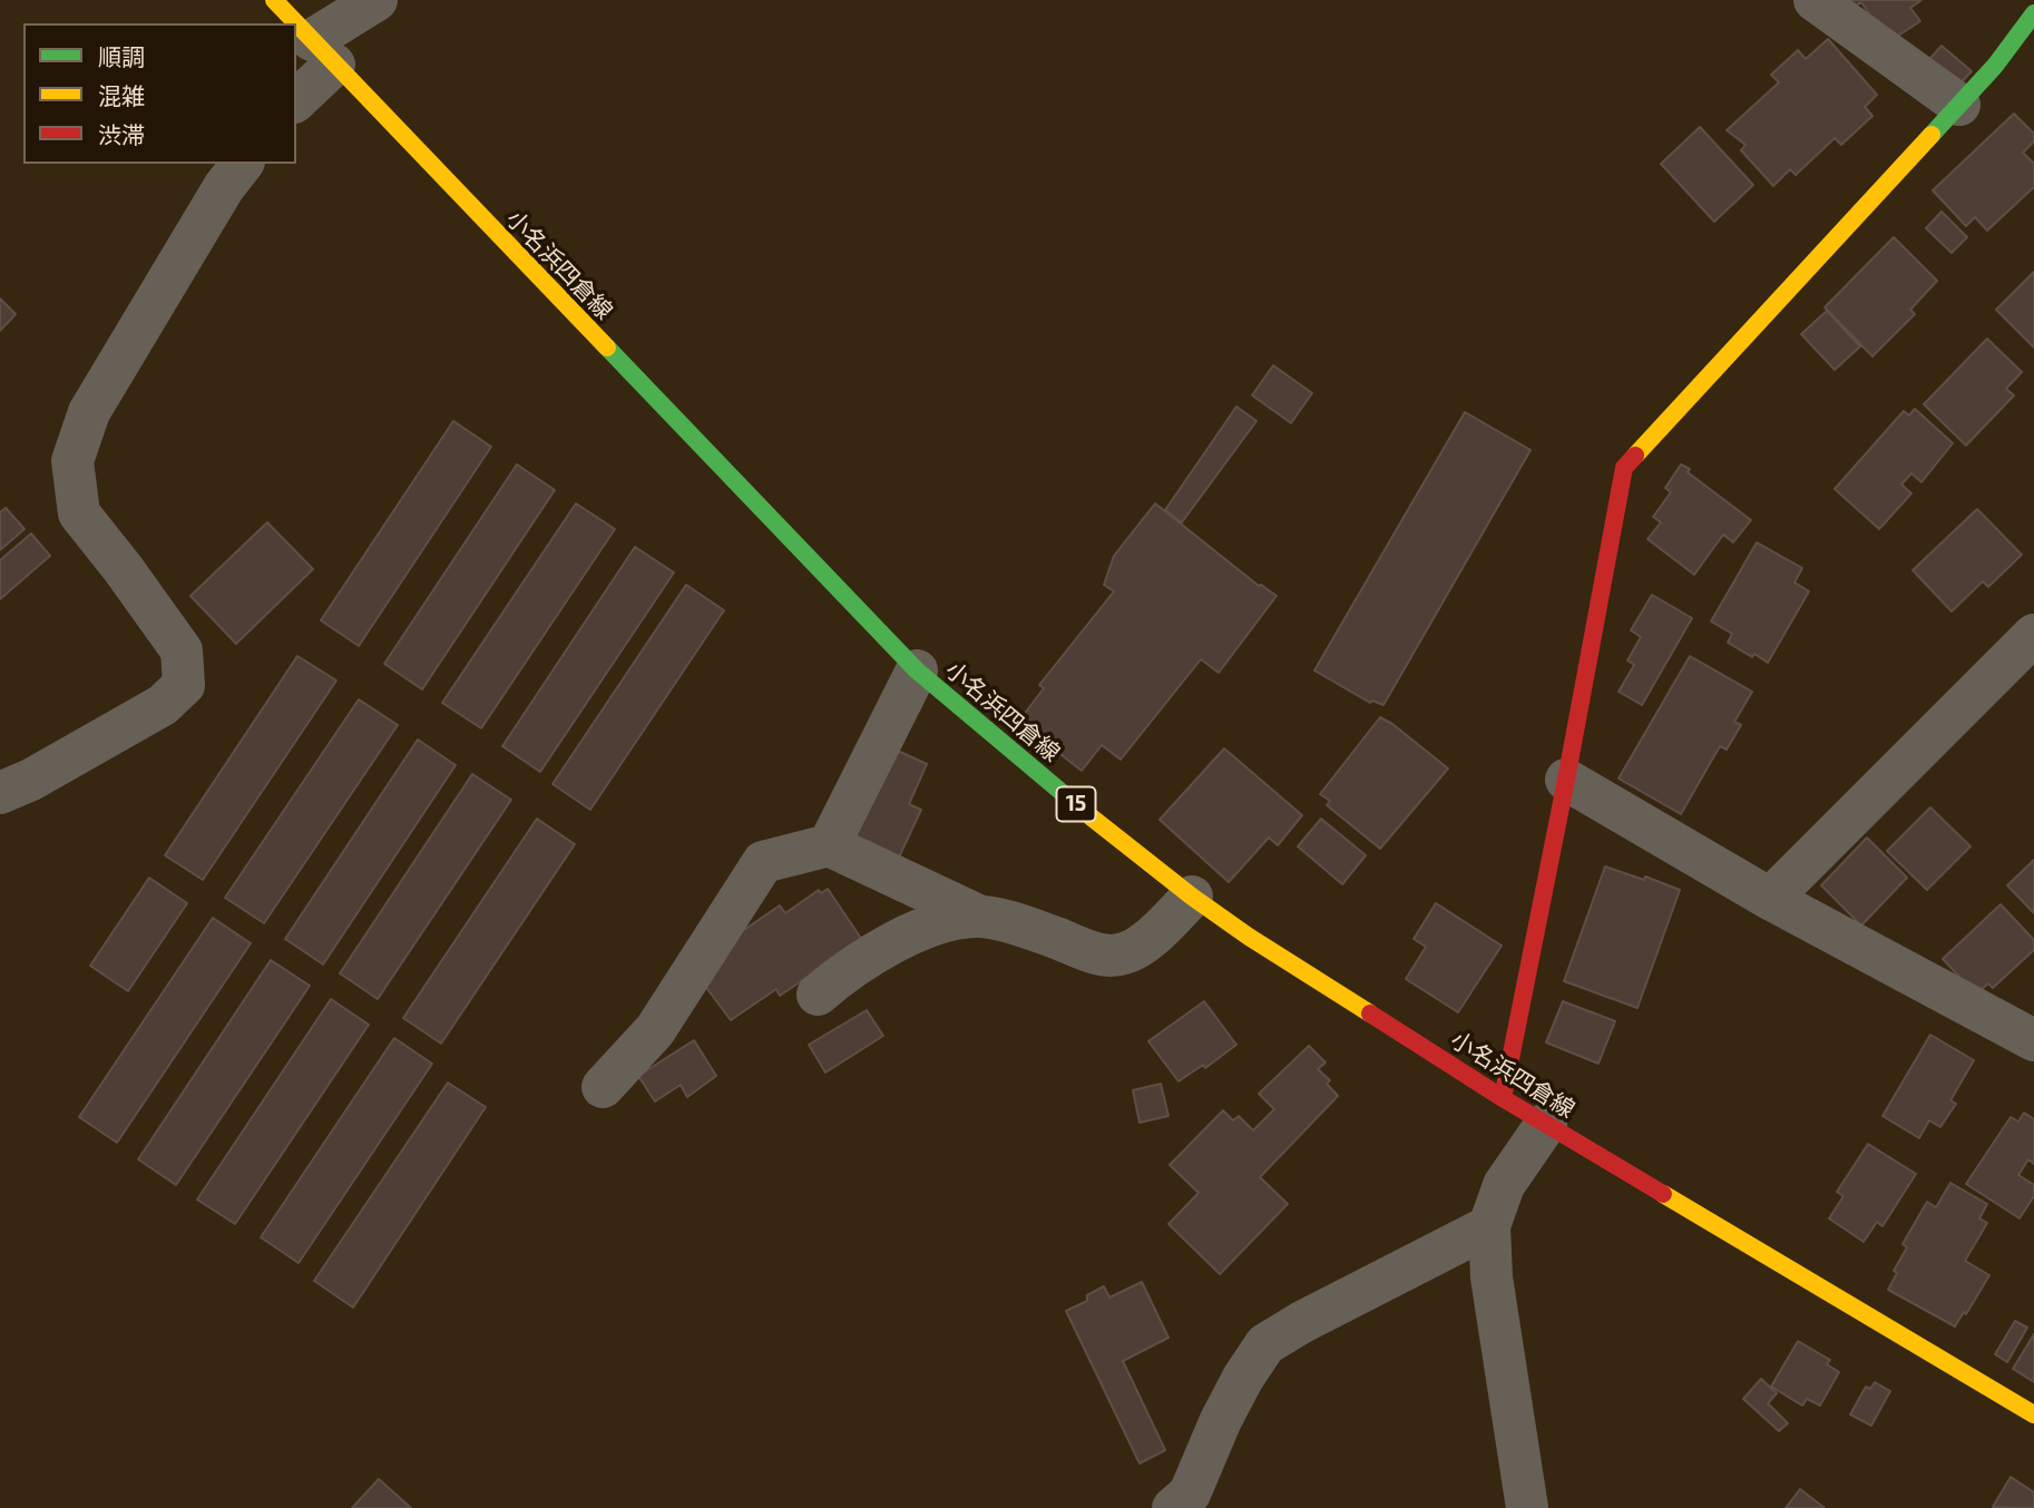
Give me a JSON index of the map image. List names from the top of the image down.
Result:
{
  "streets": {
    "main road": ["小名浜四倉線", "15"]
  },
  "legend": ["順調", "混雑", "渋滞"]
}
